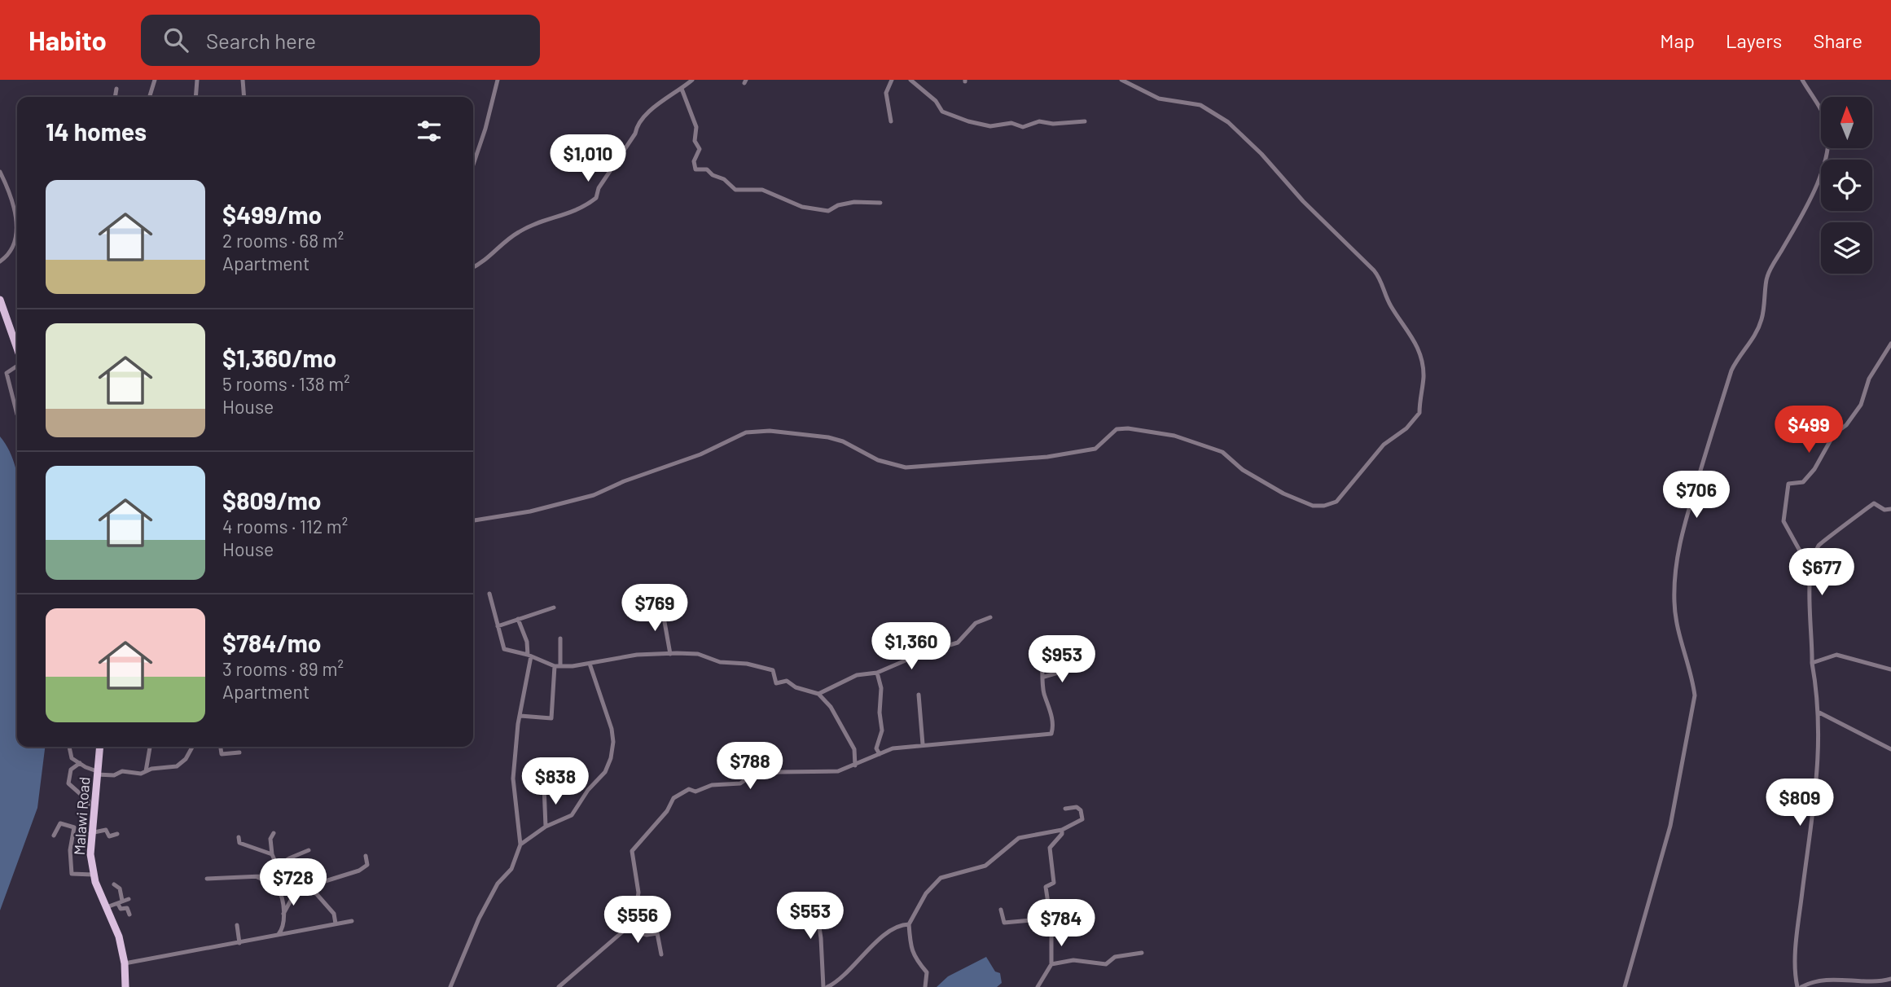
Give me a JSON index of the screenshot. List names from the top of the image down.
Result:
{
  "streets": {
    "main road": ["Malawi Road"]
  },
  "north": "top",
  "page": {
    "header": "Habito",
    "search": "Search here",
    "nav": ["Map", "Layers", "Share"],
    "heading": "14 homes",
    "price": [
      "$1,010",
      "$499",
      "$706",
      "$677",
      "$769",
      "$1,360",
      "$953",
      "$788",
      "$838",
      "$809",
      "$728",
      "$553",
      "$556",
      "$784"
    ],
    "list": [
      {
        "name": "$499/mo",
        "note": "2 rooms · 68 m² · Apartment"
      },
      {
        "name": "$1,360/mo",
        "note": "5 rooms · 138 m² · House"
      },
      {
        "name": "$809/mo",
        "note": "4 rooms · 112 m² · House"
      },
      {
        "name": "$784/mo",
        "note": "3 rooms · 89 m² · Apartment"
      }
    ]
  }
}
